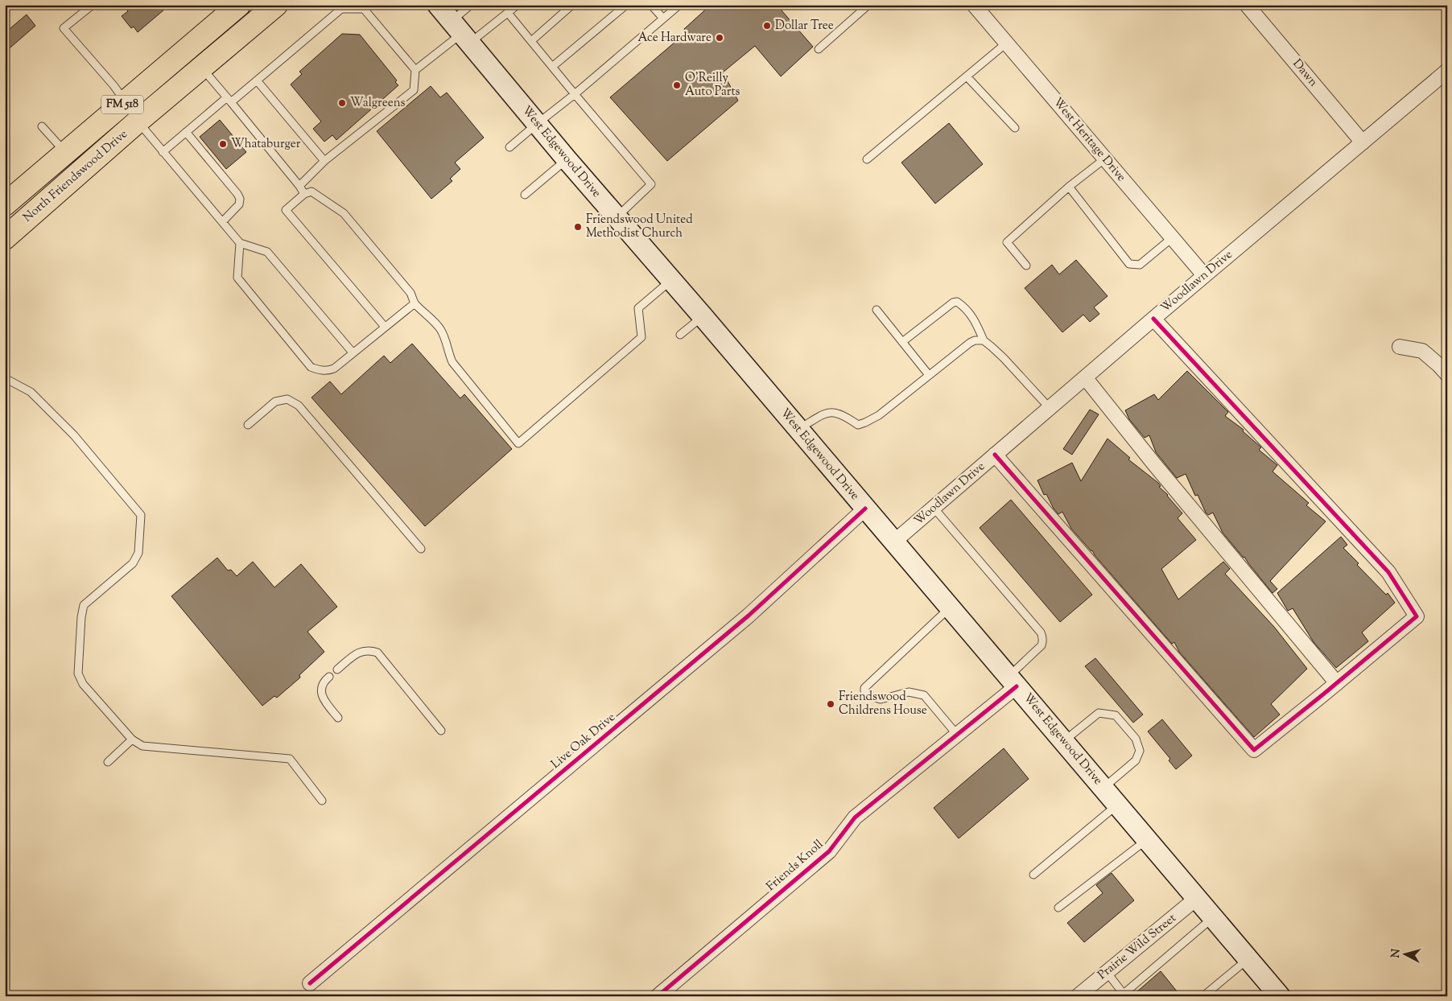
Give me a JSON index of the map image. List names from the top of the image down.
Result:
{
  "streets": {
    "main road": ["FM 518", "West Edgewood Drive", "North Friendswood Drive"],
    "street": [
      "Dawn",
      "West Heritage Drive",
      "Woodlawn Drive",
      "Live Oak Drive",
      "Friends Knoll",
      "Prairie Wild Street"
    ]
  },
  "crossings": [
    ["Dawn", "Woodlawn Drive"],
    ["West Heritage Drive", "Woodlawn Drive"],
    ["West Edgewood Drive", "Woodlawn Drive"],
    ["West Edgewood Drive", "Live Oak Drive"],
    ["West Edgewood Drive", "Friends Knoll"],
    ["West Edgewood Drive", "Prairie Wild Street"]
  ],
  "places": [
    "Dollar Tree",
    "Ace Hardware",
    "O'Reilly Auto Parts",
    "Walgreens",
    "Whataburger",
    "Friendswood United Methodist Church",
    "Friendswood Childrens House"
  ],
  "north": "left"
}
